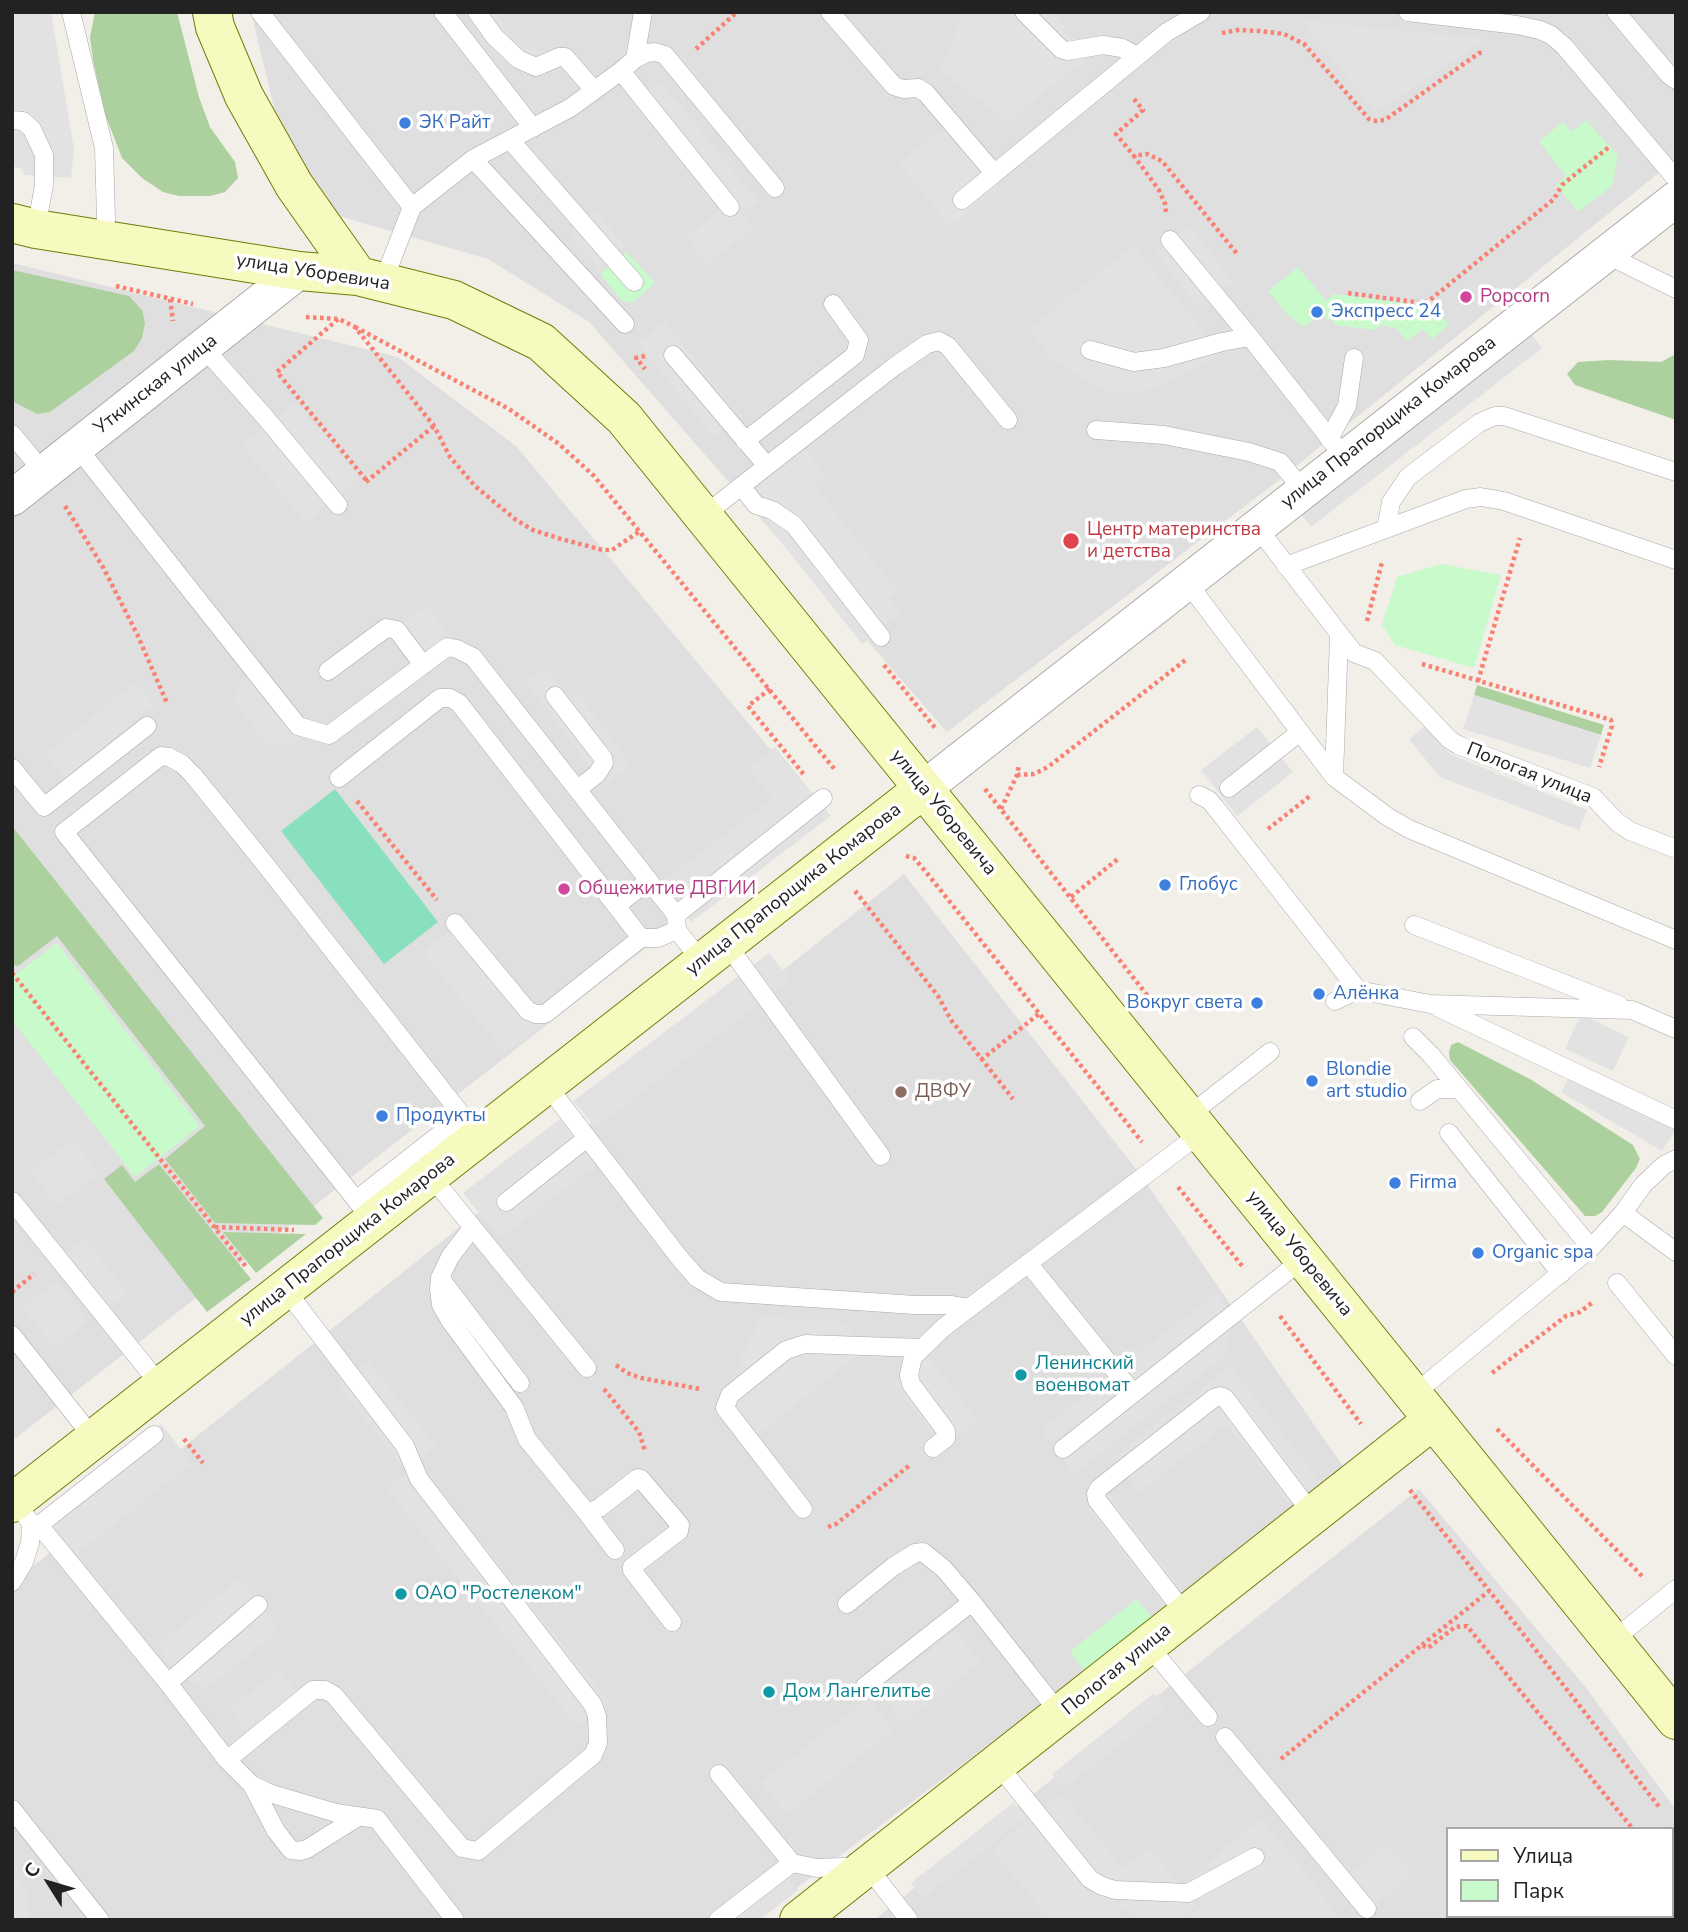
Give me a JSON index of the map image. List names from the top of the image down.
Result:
{
  "streets": {
    "main road": ["улица Уборевича", "улица Прапорщика Комарова", "Пологая улица"],
    "street": ["Уткинская улица"]
  },
  "crossings": [
    ["улица Уборевича", "Уткинская улица"],
    ["улица Уборевича", "улица Прапорщика Комарова"],
    ["улица Уборевича", "Пологая улица"],
    ["улица Прапорщика Комарова", "Пологая улица"]
  ],
  "places": [
    "ЭК Райт",
    "Popcorn",
    "Экспресс 24",
    "Центр материнства и детства",
    "Глобус",
    "Общежитие ДВГИИ",
    "Алёнка",
    "Вокруг света",
    "Blondie art studio",
    "ДВФУ",
    "Продукты",
    "Firma",
    "Organic spa",
    "Ленинский военвомат",
    "ОАО \"Ростелеком\"",
    "Дом Лангелитье"
  ],
  "legend": ["Улица", "Парк"],
  "north": "top left"
}
